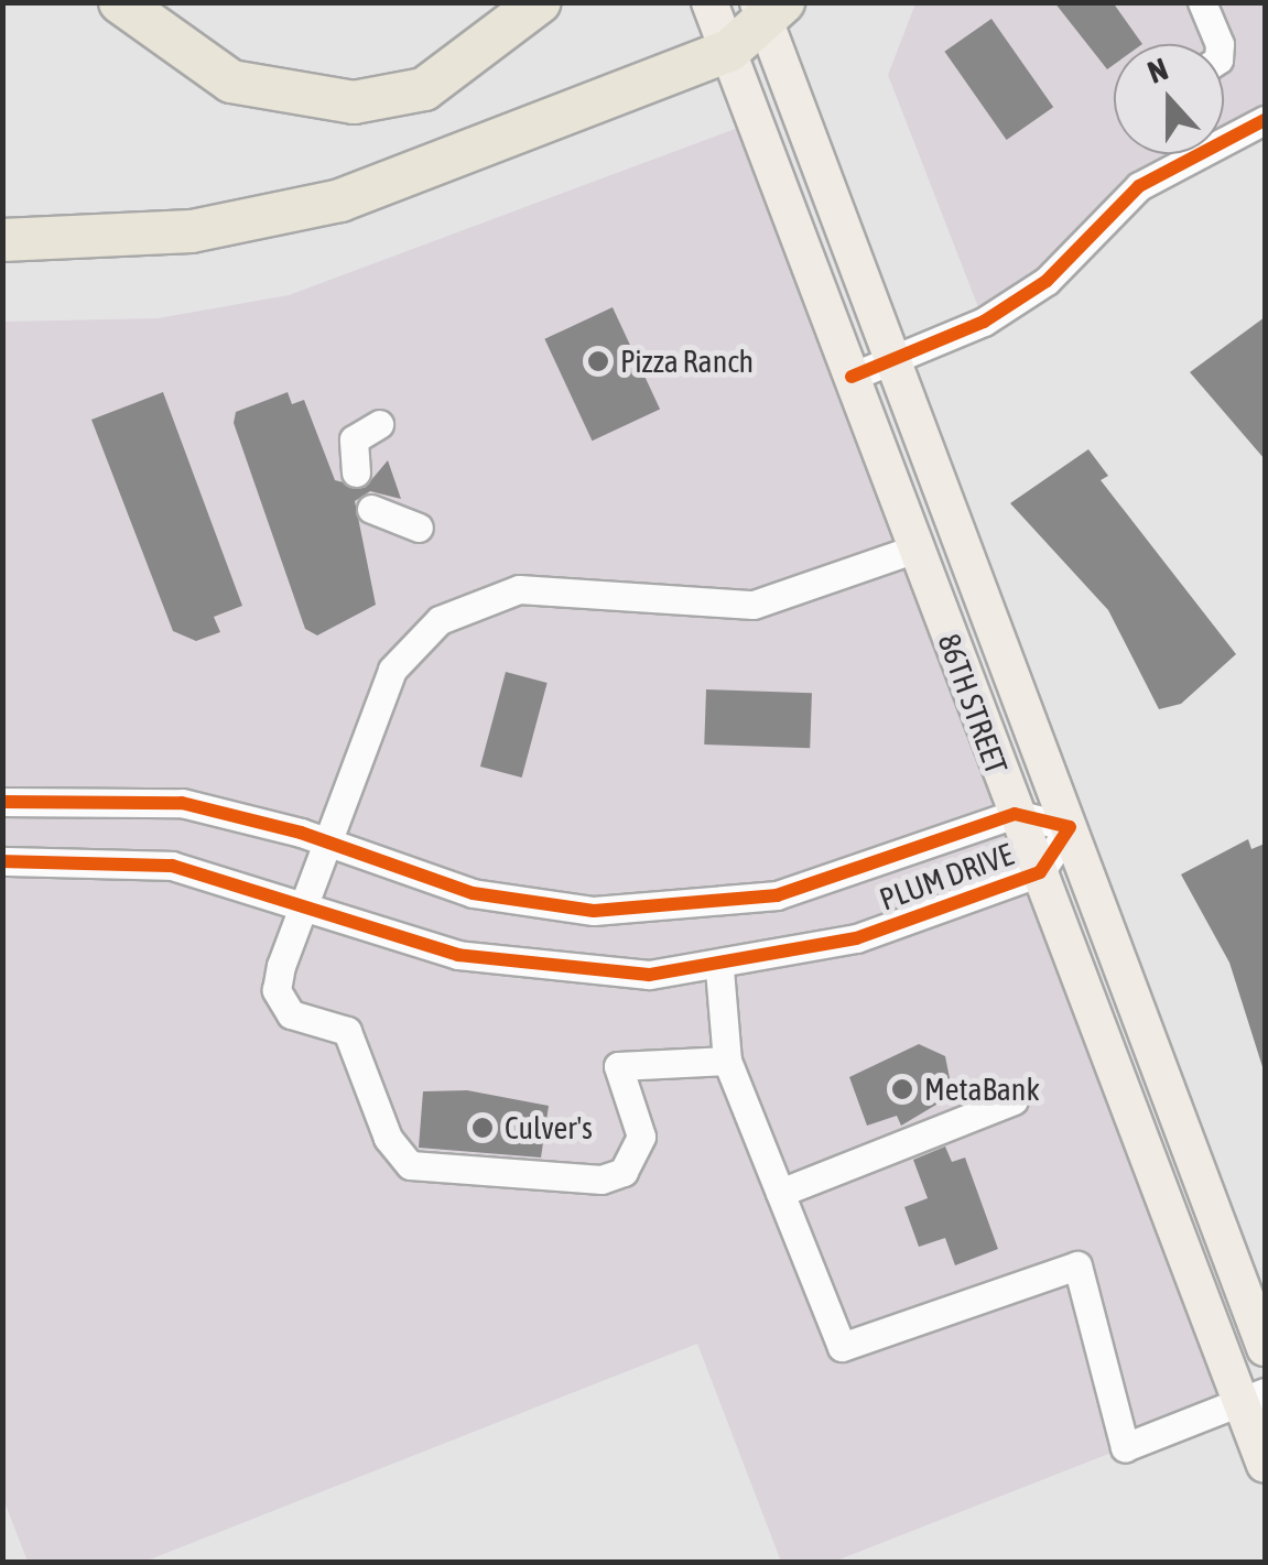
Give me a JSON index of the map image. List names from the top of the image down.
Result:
{
  "streets": {
    "main road": ["86TH STREET"],
    "street": ["PLUM DRIVE"]
  },
  "crossings": [
    ["86TH STREET", "PLUM DRIVE"]
  ],
  "places": ["Pizza Ranch", "MetaBank", "Culver's"],
  "north": "top"
}
